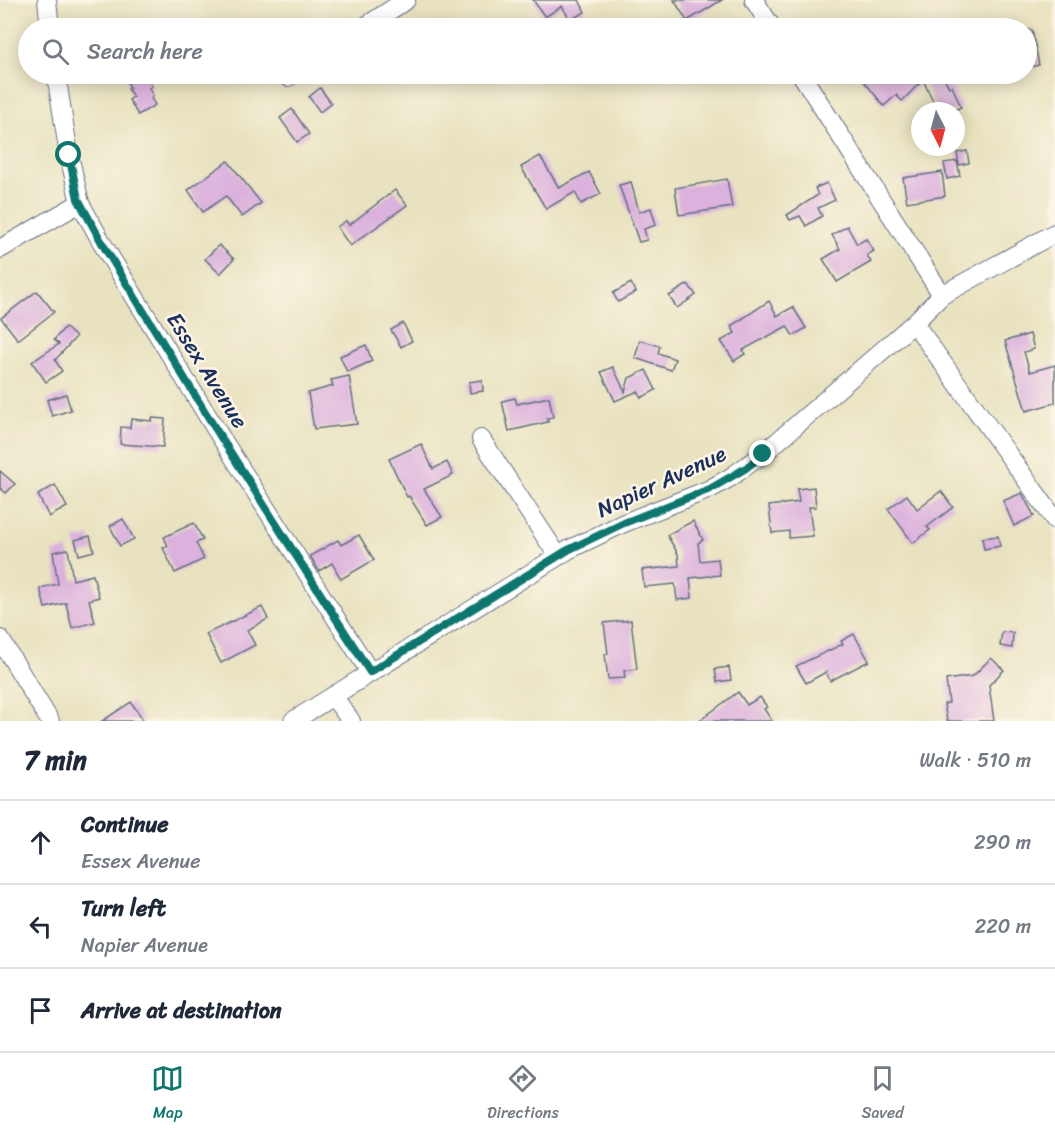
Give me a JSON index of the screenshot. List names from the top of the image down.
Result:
{
  "streets": {
    "street": ["Essex Avenue", "Napier Avenue"]
  },
  "crossings": [
    ["Essex Avenue", "Napier Avenue"]
  ],
  "north": "bottom",
  "page": {
    "search": "Search here",
    "heading": ["7 min", "Walk · 510 m"],
    "list": [
      ["Continue", "Essex Avenue", "290 m"],
      ["Turn left", "Napier Avenue", "220 m"],
      "Arrive at destination"
    ],
    "nav": ["Map", "Directions", "Saved"]
  }
}
